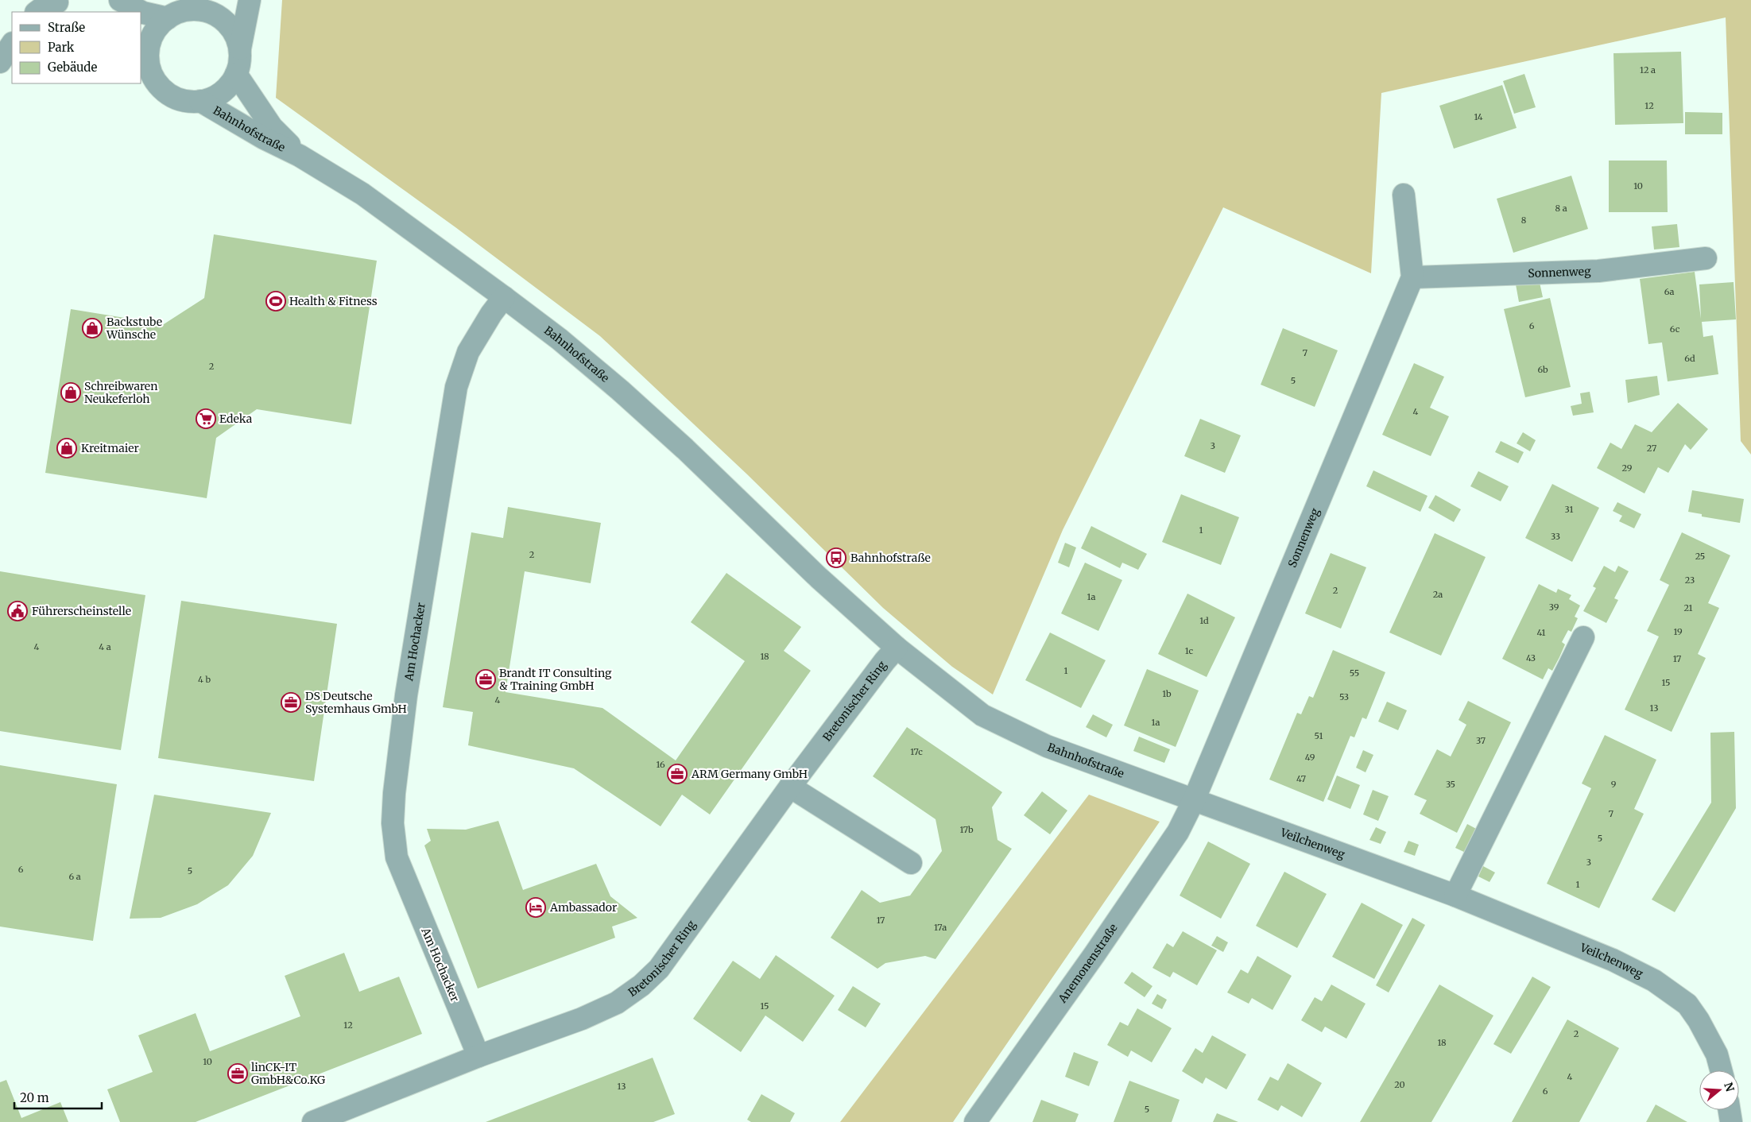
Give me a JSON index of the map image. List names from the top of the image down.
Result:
{
  "streets": {
    "street": [
      "Bahnhofstraße",
      "Sonnenweg",
      "Am Hochacker",
      "Bretonischer Ring",
      "Veilchenweg",
      "Anemonenstraße"
    ]
  },
  "crossings": [
    ["Bahnhofstraße", "Sonnenweg"],
    ["Bahnhofstraße", "Am Hochacker"],
    ["Bahnhofstraße", "Bretonischer Ring"],
    ["Bahnhofstraße", "Veilchenweg"],
    ["Bahnhofstraße", "Anemonenstraße"],
    ["Sonnenweg", "Veilchenweg"],
    ["Sonnenweg", "Anemonenstraße"],
    ["Am Hochacker", "Bretonischer Ring"],
    ["Veilchenweg", "Anemonenstraße"]
  ],
  "places": {
    "sports": ["Health & Fitness"],
    "shop": ["Backstube Wünsche", "Schreibwaren Neukeferloh", "Kreitmaier"],
    "supermarket": ["Edeka"],
    "bus stop": ["Bahnhofstraße"],
    "public building": ["Führerscheinstelle"],
    "office": [
      "Brandt IT Consulting & Training GmbH",
      "DS Deutsche Systemhaus GmbH",
      "ARM Germany GmbH",
      "linCK-IT GmbH&Co.KG"
    ],
    "hotel": ["Ambassador"]
  },
  "house_numbers": [
    "12 a",
    "12",
    "14",
    "10",
    "8 a",
    "8",
    "6a",
    "6",
    "6c",
    "7",
    "6d",
    "2",
    "6b",
    "5",
    "4",
    "3",
    "27",
    "29",
    "31",
    "1",
    "33",
    "2",
    "25",
    "23",
    "2",
    "2a",
    "1a",
    "39",
    "21",
    "1d",
    "19",
    "41",
    "4",
    "4 a",
    "1c",
    "18",
    "43",
    "17",
    "1",
    "55",
    "4 b",
    "15",
    "1b",
    "53",
    "4",
    "13",
    "1a",
    "51",
    "37",
    "17c",
    "49",
    "16",
    "47",
    "35",
    "9",
    "7",
    "17b",
    "5",
    "3",
    "6",
    "5",
    "6 a",
    "1",
    "17",
    "17a",
    "15",
    "12",
    "2",
    "18",
    "10",
    "4",
    "20",
    "13",
    "6",
    "5"
  ],
  "legend": ["Straße", "Park", "Gebäude"],
  "scale_bar": "20 m",
  "north": "right"
}
